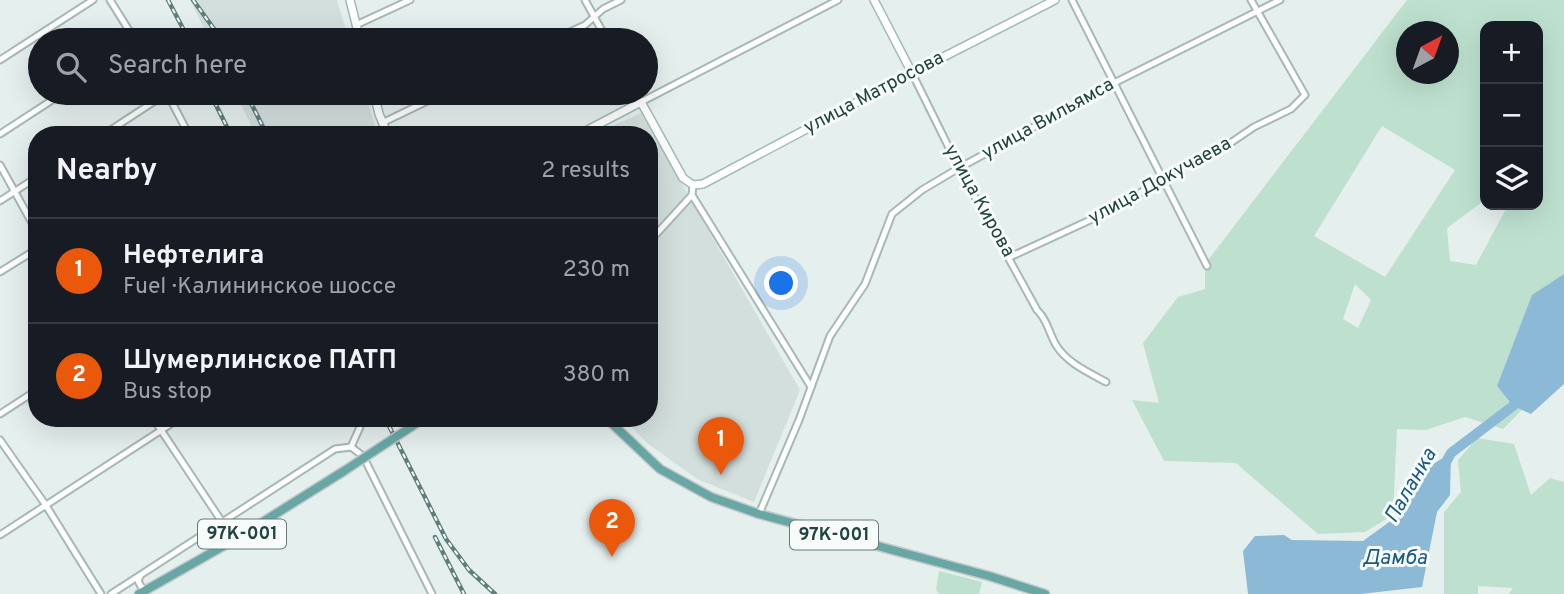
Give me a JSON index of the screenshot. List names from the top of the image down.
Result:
{
  "streets": {
    "main road": ["97К-001"],
    "street": [
      "улица Матросова",
      "улица Вильямса",
      "улица Докучаева",
      "улица Кирова"
    ]
  },
  "crossings": [
    ["улица Матросова", "улица Кирова"],
    ["улица Вильямса", "улица Докучаева"],
    ["улица Вильямса", "улица Кирова"],
    ["улица Вильямса", "97К-001"],
    ["улица Докучаева", "улица Кирова"]
  ],
  "water": ["Паланка", "Дамба"],
  "north": "top right",
  "page": {
    "map_buttons": ["+", "−"],
    "search": "Search here",
    "heading": ["Nearby", "2 results"],
    "list": [
      {
        "mark": "1",
        "name": "Нефтелига",
        "note": "Fuel · Калининское шоссе",
        "value": "230 m"
      },
      {
        "mark": "2",
        "name": "Шумерлинское ПАТП",
        "note": "Bus stop",
        "value": "380 m"
      }
    ],
    "pins": ["1", "2"]
  }
}
